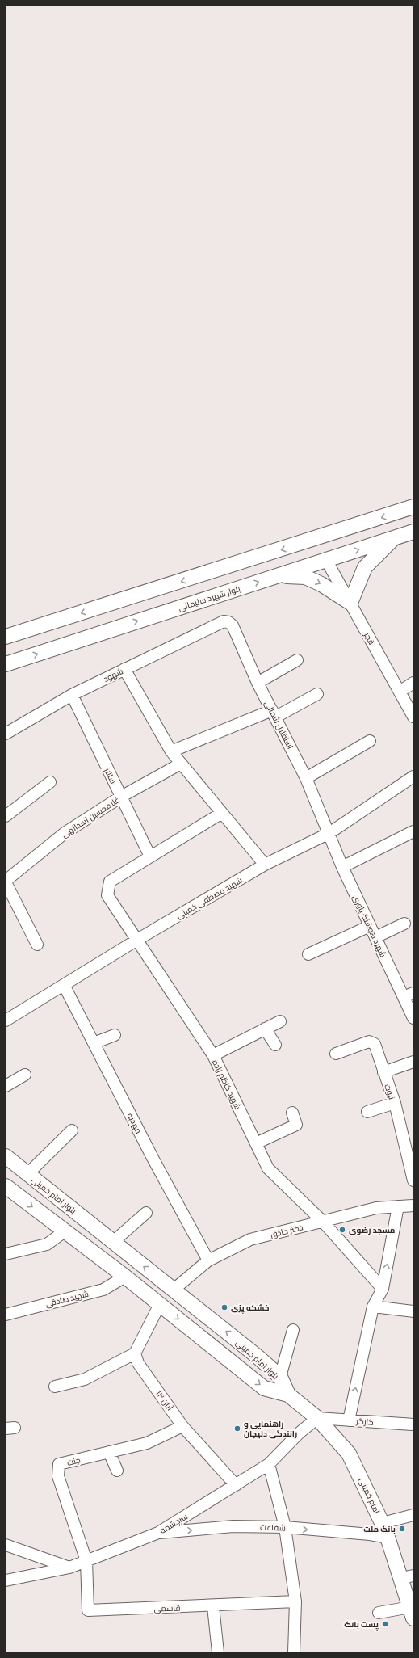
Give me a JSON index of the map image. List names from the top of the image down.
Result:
{
  "streets": {
    "main road": ["بلوار شهید سلیمانی", "بلوار امام خمینی", "امام خمینی"],
    "street": [
      "فجر",
      "شهود",
      "استقلال شمالی",
      "سالار",
      "غلامحسین اسدالهی",
      "شهید مصطفی خمینی",
      "شهید هوشنگ یاوری",
      "شهید کاظم زاده",
      "نبوت",
      "مهدیه",
      "دکتر حاذق",
      "شهید صادقی",
      "۱۳ آبان",
      "کارگر",
      "جنت",
      "سرچشمه",
      "شفاعت",
      "قاسمی"
    ]
  },
  "crossings": [
    ["بلوار شهید سلیمانی", "فجر"],
    ["شهود", "استقلال شمالی"],
    ["شهود", "سالار"],
    ["استقلال شمالی", "شهید مصطفی خمینی"],
    ["استقلال شمالی", "شهید هوشنگ یاوری"],
    ["سالار", "غلامحسین اسدالهی"],
    ["سالار", "شهید کاظم زاده"],
    ["شهید مصطفی خمینی", "شهید هوشنگ یاوری"],
    ["شهید مصطفی خمینی", "شهید کاظم زاده"],
    ["شهید مصطفی خمینی", "مهدیه"],
    ["شهید کاظم زاده", "دکتر حاذق"],
    ["مهدیه", "دکتر حاذق"],
    ["بلوار امام خمینی", "دکتر حاذق"],
    ["بلوار امام خمینی", "شهید صادقی"],
    ["بلوار امام خمینی", "امام خمینی"],
    ["۱۳ آبان", "جنت"],
    ["۱۳ آبان", "سرچشمه"],
    ["کارگر", "امام خمینی"],
    ["کارگر", "سرچشمه"],
    ["جنت", "سرچشمه"],
    ["جنت", "قاسمی"],
    ["امام خمینی", "سرچشمه"],
    ["امام خمینی", "شفاعت"],
    ["سرچشمه", "شفاعت"],
    ["سرچشمه", "قاسمی"]
  ],
  "one_way": ["شفاعت"],
  "places": [
    "مسجد رضوی",
    "خشکه پزی",
    "راهنمایی و رانندگی دلیجان",
    "بانک ملت",
    "پست بانک"
  ]
}
